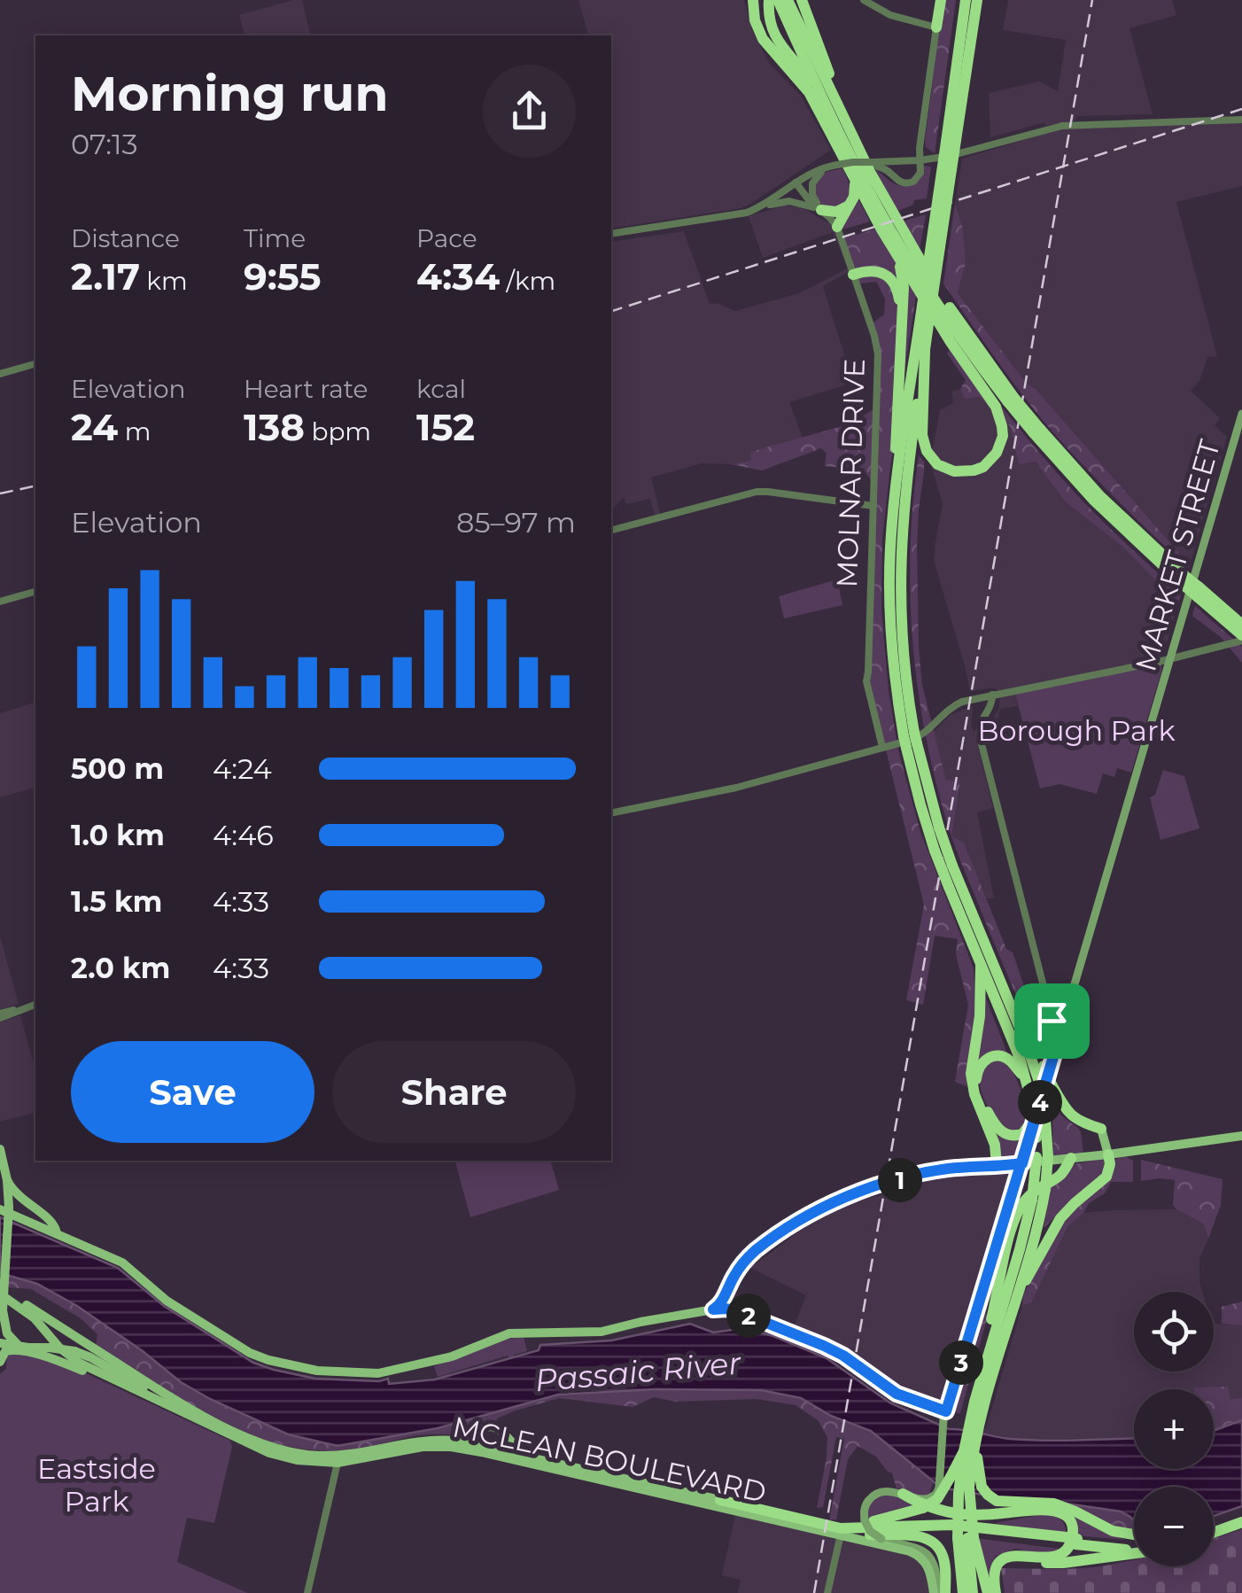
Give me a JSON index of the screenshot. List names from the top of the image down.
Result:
{
  "streets": {
    "highway": ["MCLEAN BOULEVARD"],
    "main road": ["MARKET STREET"],
    "street": ["MOLNAR DRIVE"]
  },
  "water": ["Passaic River"],
  "parks": ["Borough Park", "Eastside Park"],
  "page": {
    "heading": ["Morning run", "07:13"],
    "stats": [
      ["Distance", "2.17 km"],
      ["Time", "9:55"],
      ["Pace", "4:34 /km"],
      ["Elevation", "24 m"],
      ["Heart rate", "138 bpm"],
      ["kcal", "152"]
    ],
    "chart": ["Elevation", "85–97 m"],
    "list": [
      {
        "name": "500 m",
        "note": "4:24"
      },
      {
        "name": "1.0 km",
        "note": "4:46"
      },
      {
        "name": "1.5 km",
        "note": "4:33"
      },
      {
        "name": "2.0 km",
        "note": "4:33"
      }
    ],
    "buttons": ["Save", "Share"],
    "pins": [
      "4",
      "1",
      "2",
      "3"
    ],
    "map_buttons": ["+", "−"]
  }
}
